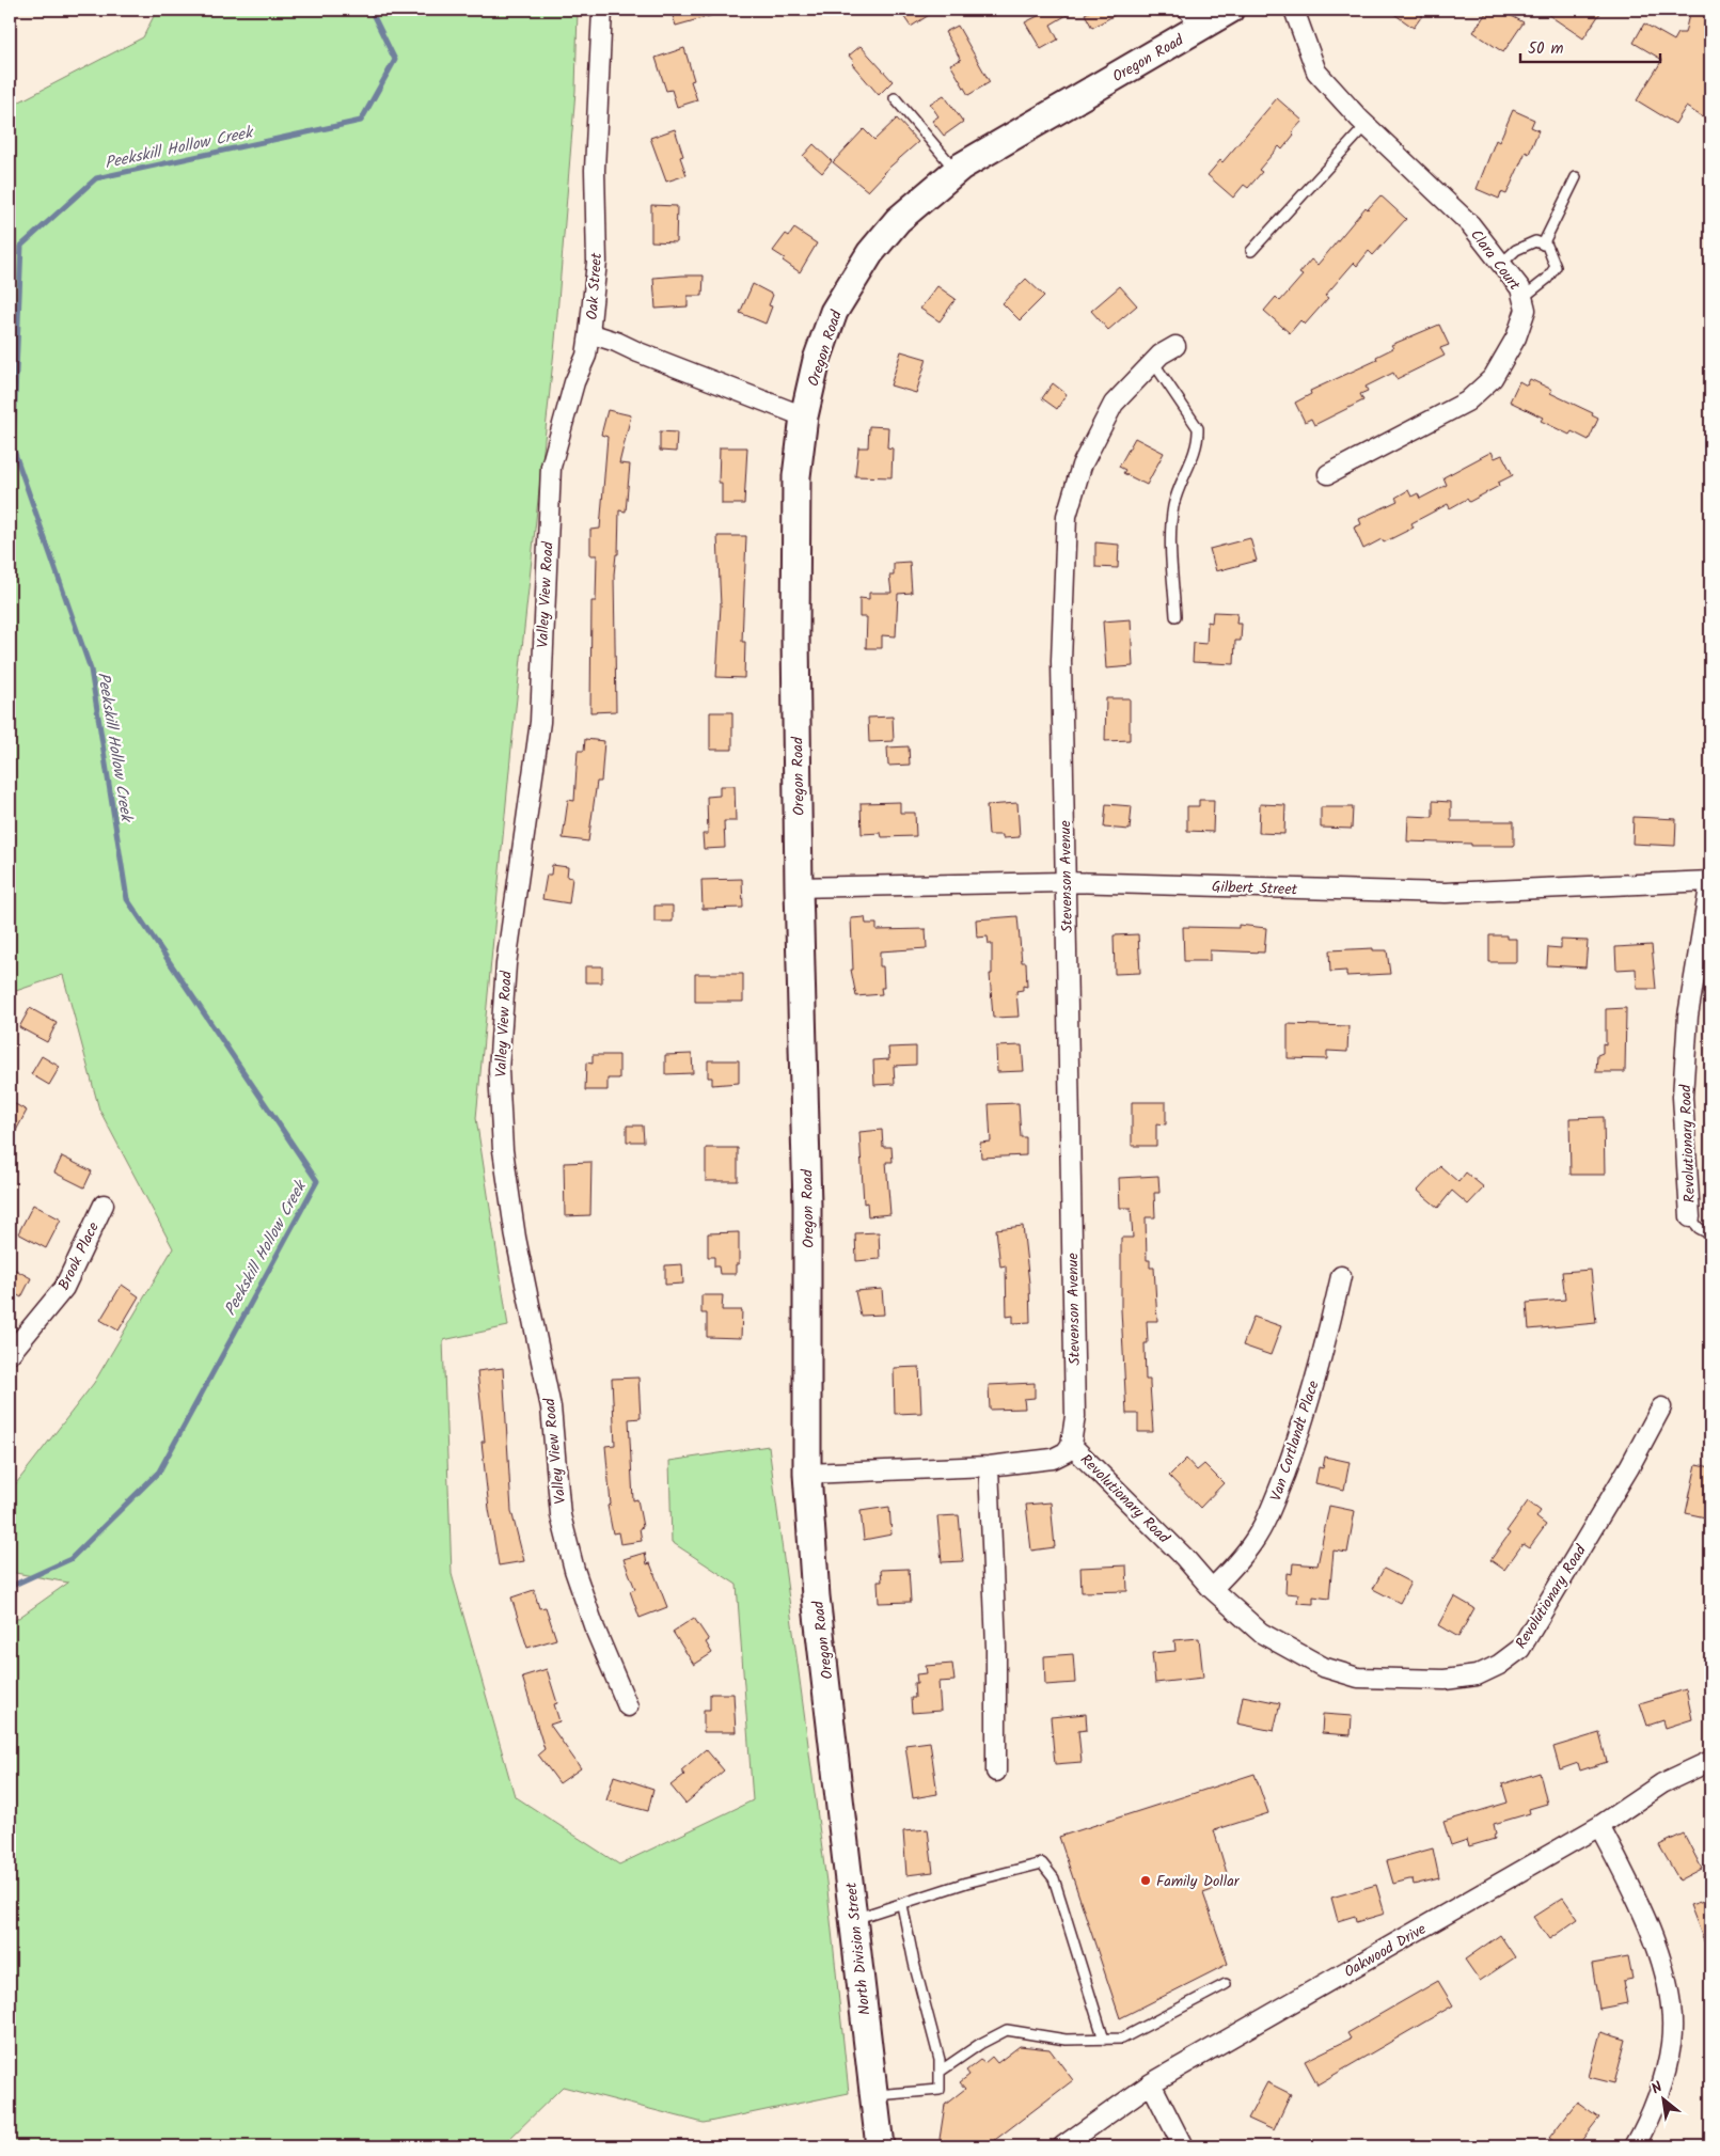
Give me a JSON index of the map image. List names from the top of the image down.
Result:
{
  "streets": {
    "street": [
      "Oregon Road",
      "Clara Court",
      "Oak Street",
      "Valley View Road",
      "Stevenson Avenue",
      "Gilbert Street",
      "Revolutionary Road",
      "Brook Place",
      "Van Cortlandt Place",
      "North Division Street",
      "Oakwood Drive"
    ]
  },
  "crossings": [
    ["Oregon Road", "Oak Street"],
    ["Oregon Road", "Gilbert Street"],
    ["Oregon Road", "North Division Street"],
    ["Oak Street", "Valley View Road"],
    ["Stevenson Avenue", "Gilbert Street"],
    ["Stevenson Avenue", "Revolutionary Road"],
    ["Gilbert Street", "Revolutionary Road"],
    ["Revolutionary Road", "Van Cortlandt Place"]
  ],
  "water": ["Peekskill Hollow Creek"],
  "places": ["Family Dollar"],
  "scale_bar": "50 m",
  "north": "top left"
}
